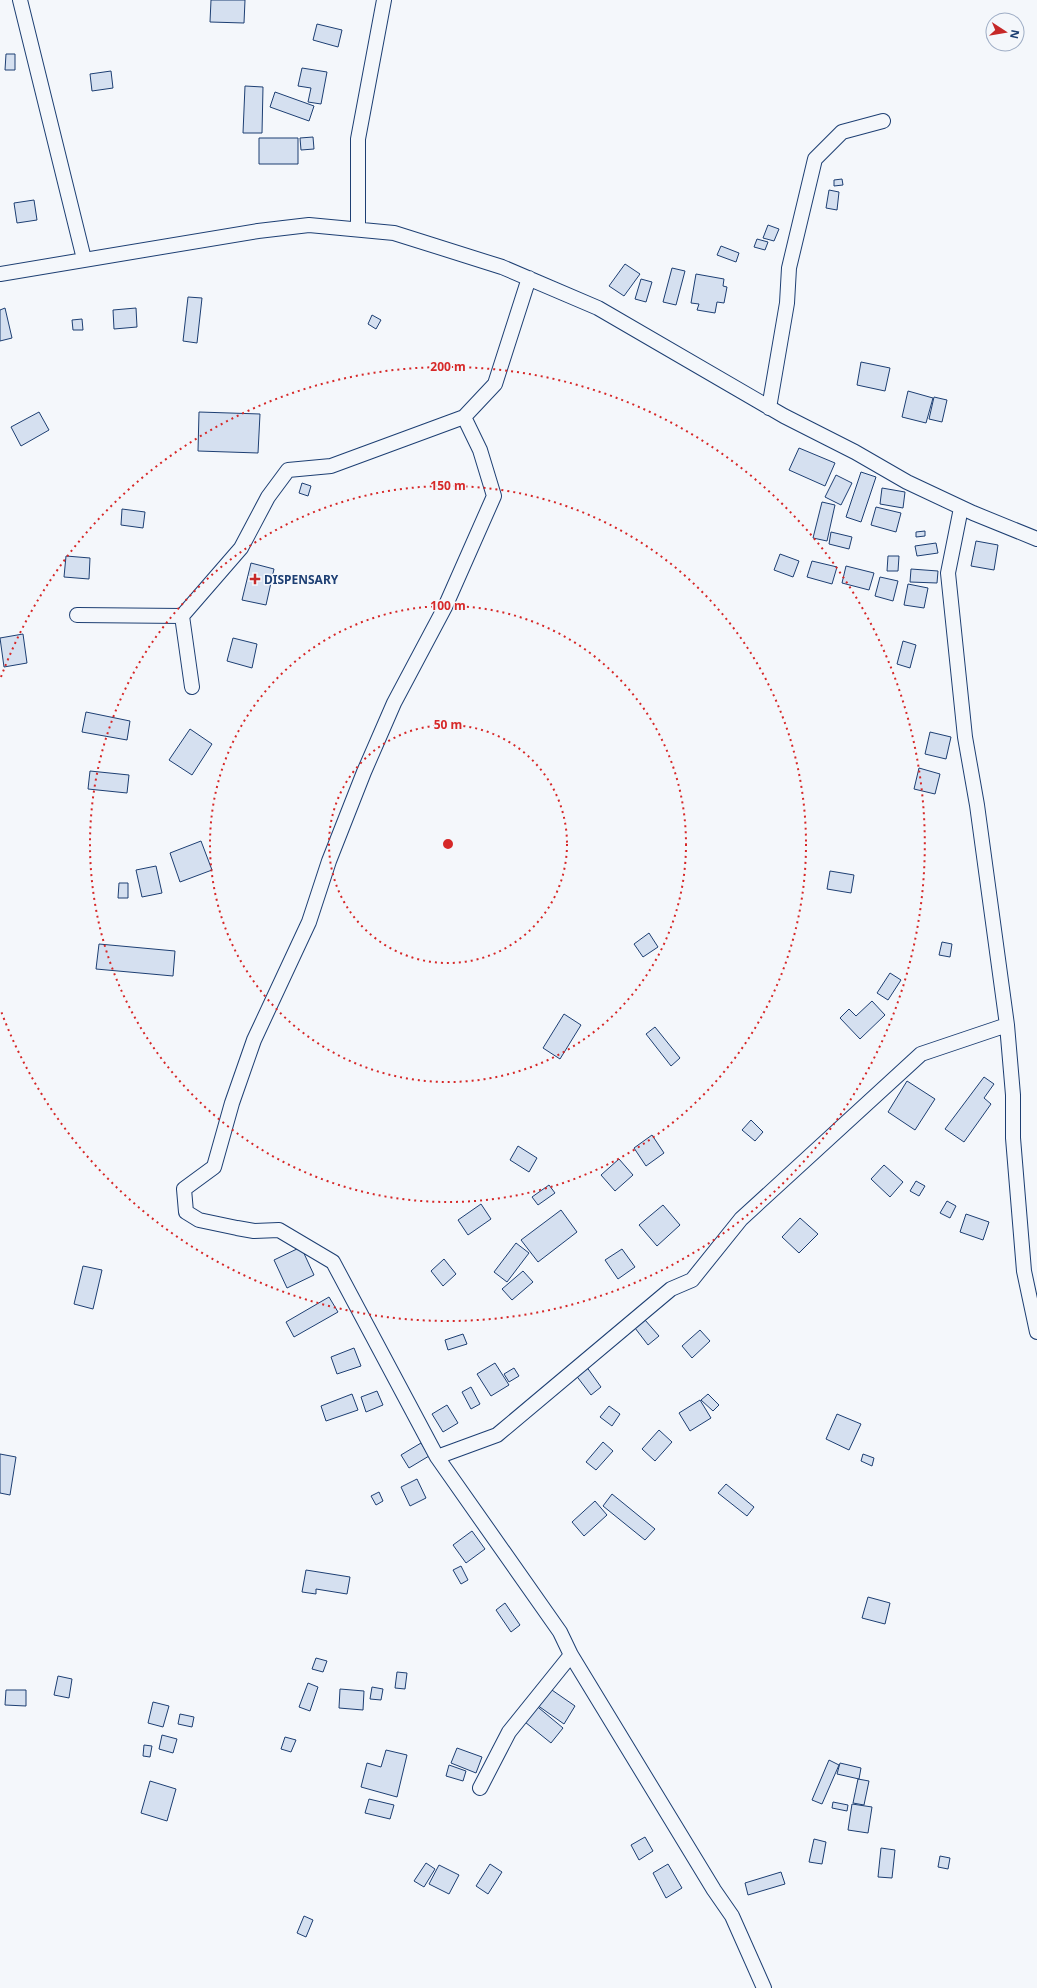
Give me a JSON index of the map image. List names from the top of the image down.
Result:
{
  "places": {
    "health": ["DISPENSARY"]
  },
  "north": "right",
  "rings": [
    "200 m",
    "150 m",
    "100 m",
    "50 m"
  ]
}
